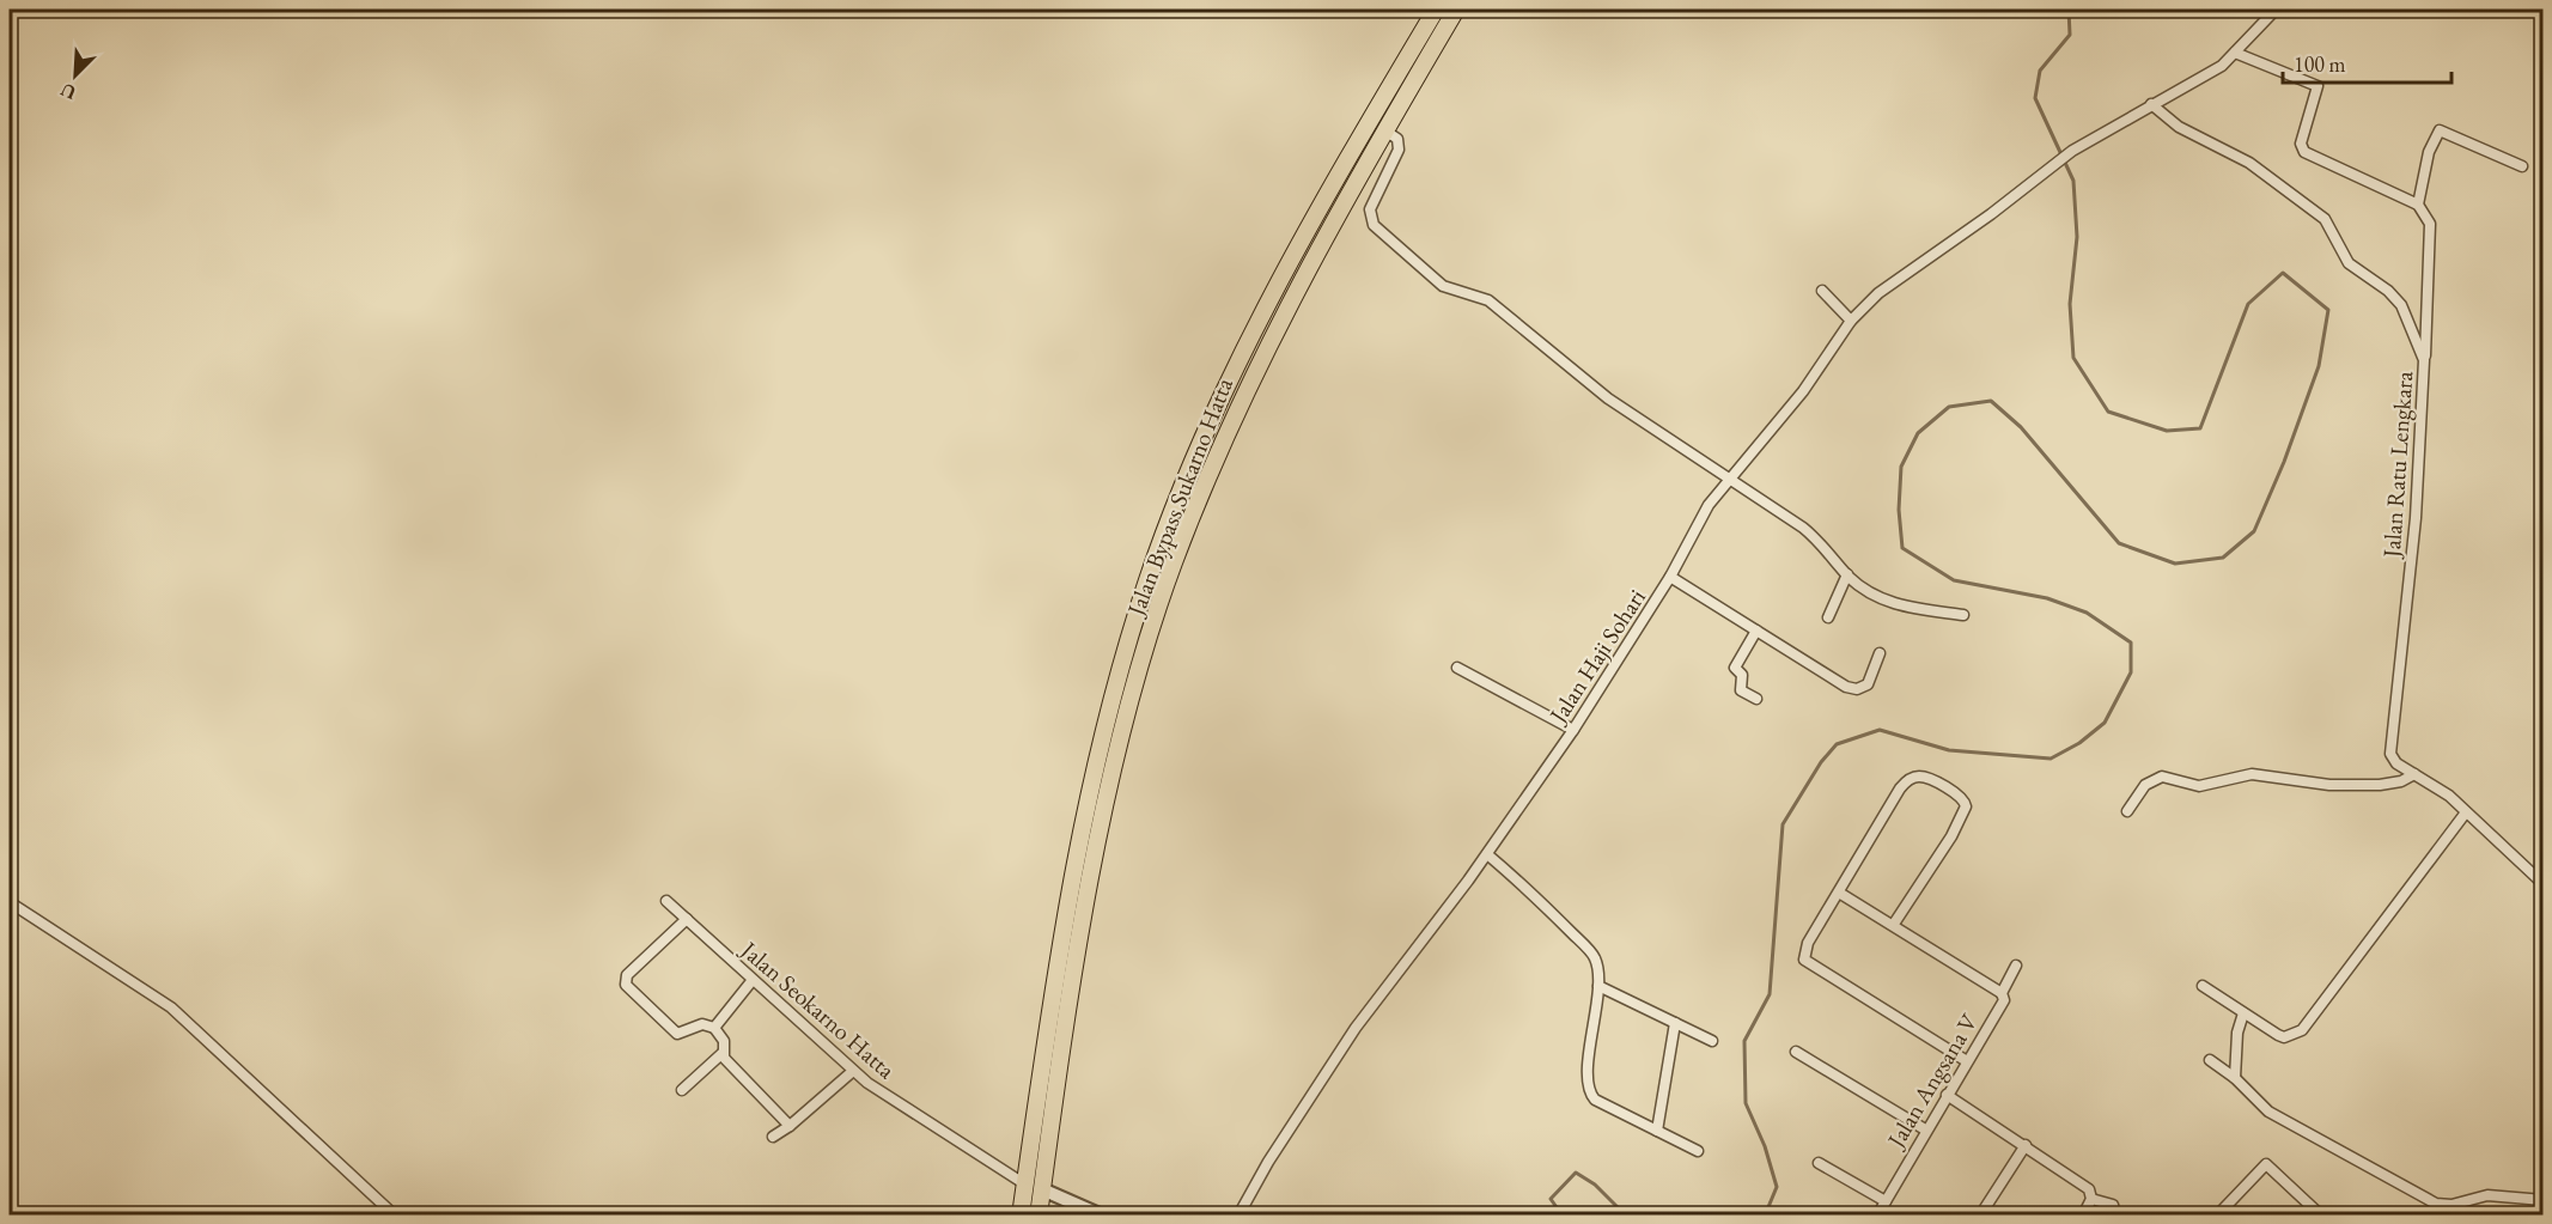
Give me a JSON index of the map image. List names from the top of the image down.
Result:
{
  "streets": {
    "highway": ["Jalan Bypass Sukarno Hatta"],
    "street": [
      "Jalan Ratu Lengkara",
      "Jalan Haji Sohari",
      "Jalan Seokarno Hatta",
      "Jalan Angsana V"
    ]
  },
  "crossings": [
    ["Jalan Ratu Lengkara", "Jalan Haji Sohari"],
    ["Jalan Bypass Sukarno Hatta", "Jalan Seokarno Hatta"]
  ],
  "scale_bar": "100 m",
  "north": "bottom left"
}
